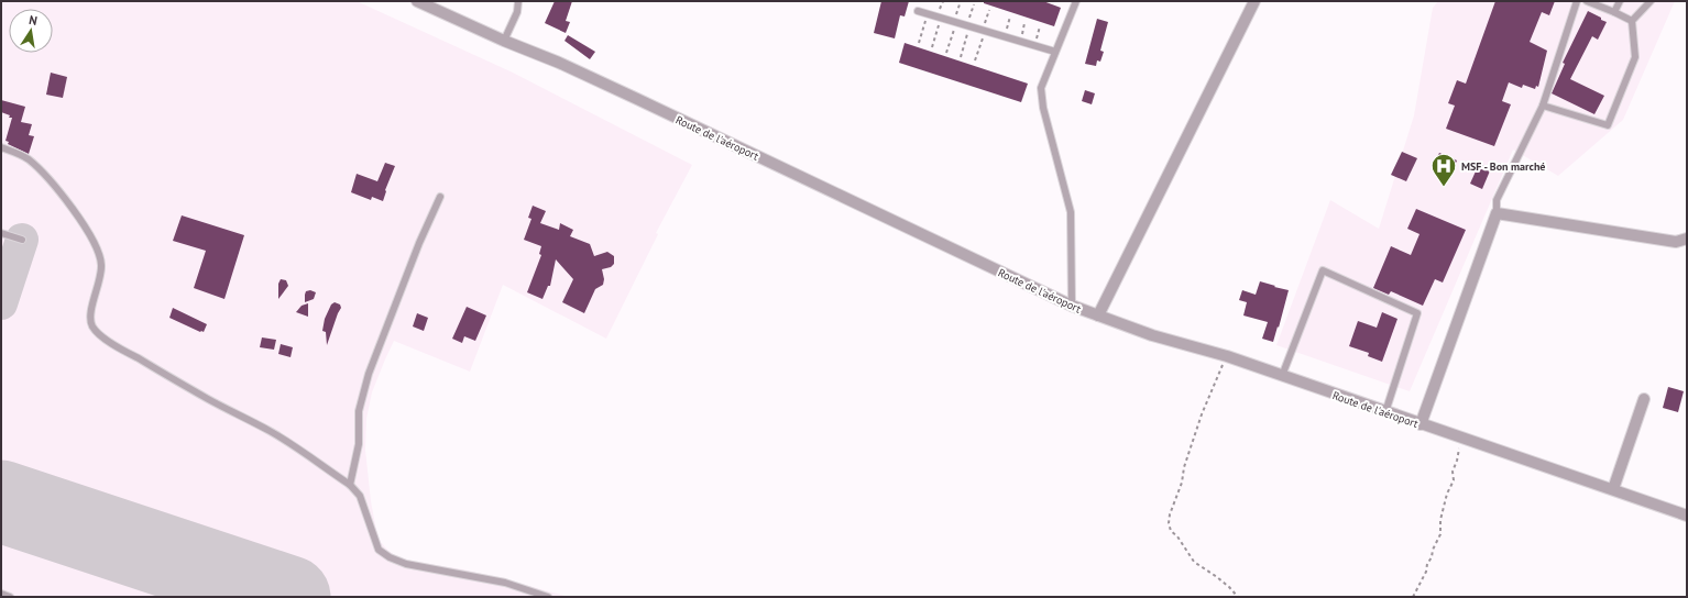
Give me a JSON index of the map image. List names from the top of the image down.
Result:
{
  "streets": {
    "street": ["Route de l'aéroport"]
  },
  "places": {
    "hospital": ["MSF - Bon marché"]
  },
  "north": "top"
}
